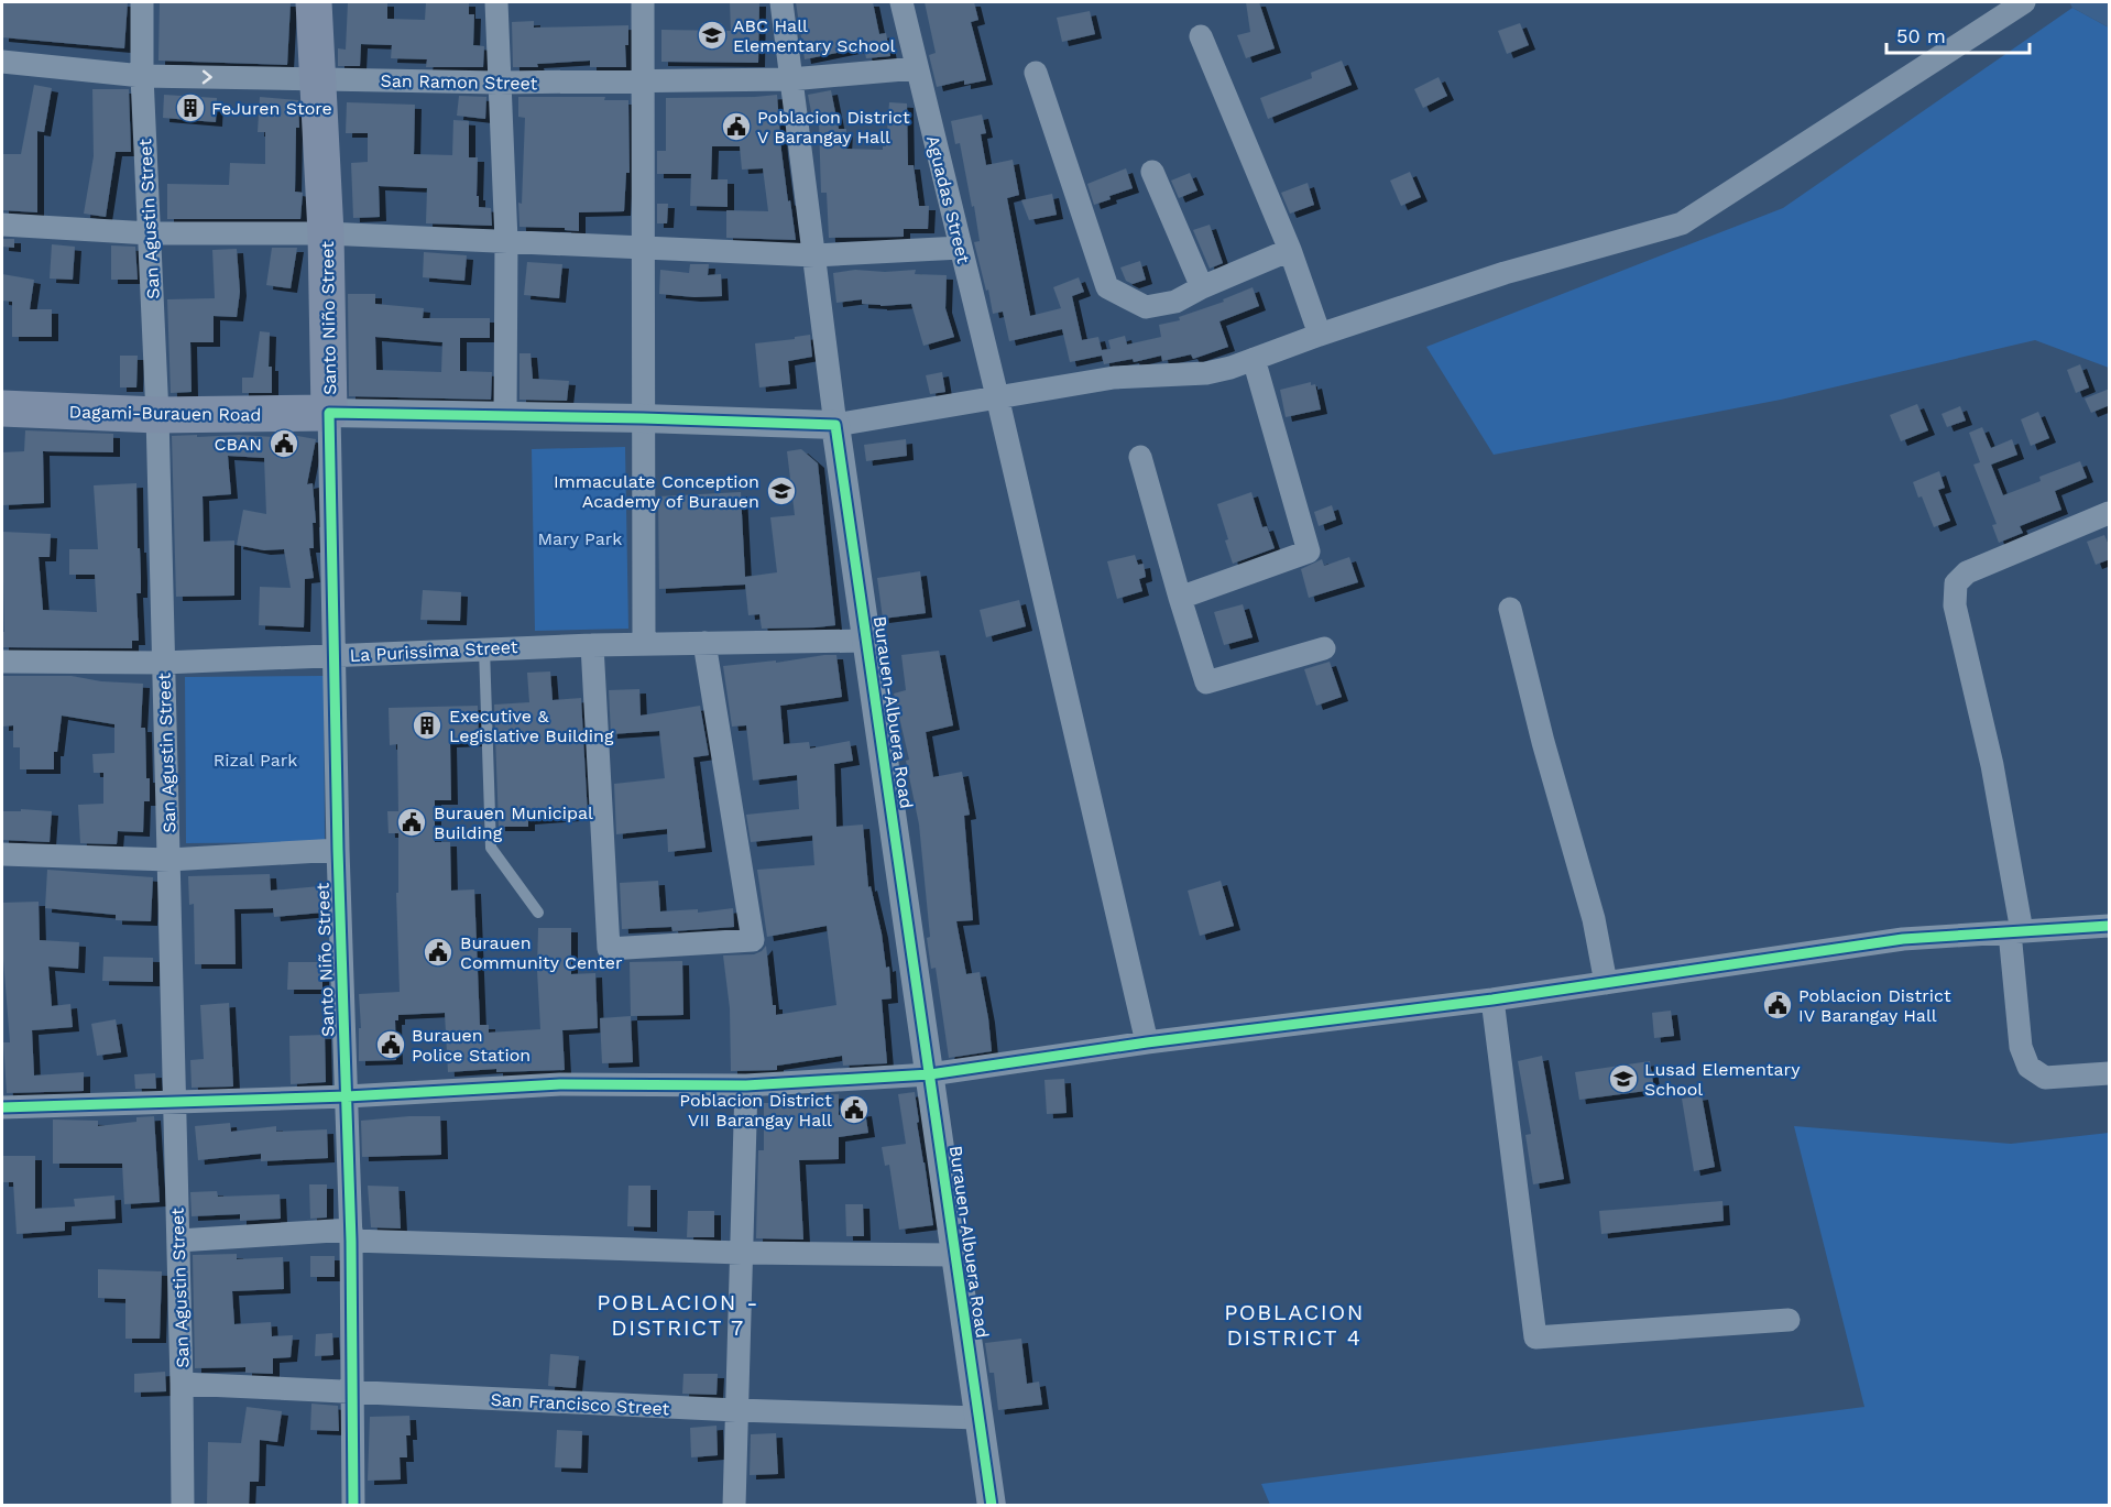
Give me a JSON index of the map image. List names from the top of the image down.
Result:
{
  "streets": {
    "main road": ["Santo Niño Street", "Dagami-Burauen Road"],
    "street": [
      "San Ramon Street",
      "Aguadas Street",
      "San Agustin Street",
      "La Purissima Street",
      "Burauen-Albuera Road",
      "San Francisco Street"
    ]
  },
  "crossings": [
    ["San Ramon Street", "Aguadas Street"],
    ["San Ramon Street", "San Agustin Street"],
    ["San Ramon Street", "Santo Niño Street"],
    ["San Agustin Street", "Dagami-Burauen Road"],
    ["San Agustin Street", "La Purissima Street"],
    ["San Agustin Street", "San Francisco Street"],
    ["Santo Niño Street", "Dagami-Burauen Road"],
    ["Santo Niño Street", "La Purissima Street"],
    ["Santo Niño Street", "San Francisco Street"],
    ["La Purissima Street", "Burauen-Albuera Road"],
    ["Burauen-Albuera Road", "San Francisco Street"]
  ],
  "districts": ["POBLACION - DISTRICT 7", "POBLACION DISTRICT 4"],
  "parks": ["Mary Park", "Rizal Park"],
  "places": {
    "school or university": ["ABC Hall Elementary School", "Immaculate Conception Academy of Burauen", "Lusad Elementary School"],
    "building": ["FeJuren Store", "Executive & Legislative Building"],
    "public building": [
      "Poblacion District V Barangay Hall",
      "CBAN",
      "Burauen Municipal Building",
      "Burauen Community Center",
      "Poblacion District IV Barangay Hall",
      "Burauen Police Station",
      "Poblacion District VII Barangay Hall"
    ]
  },
  "scale_bar": "50 m"
}
